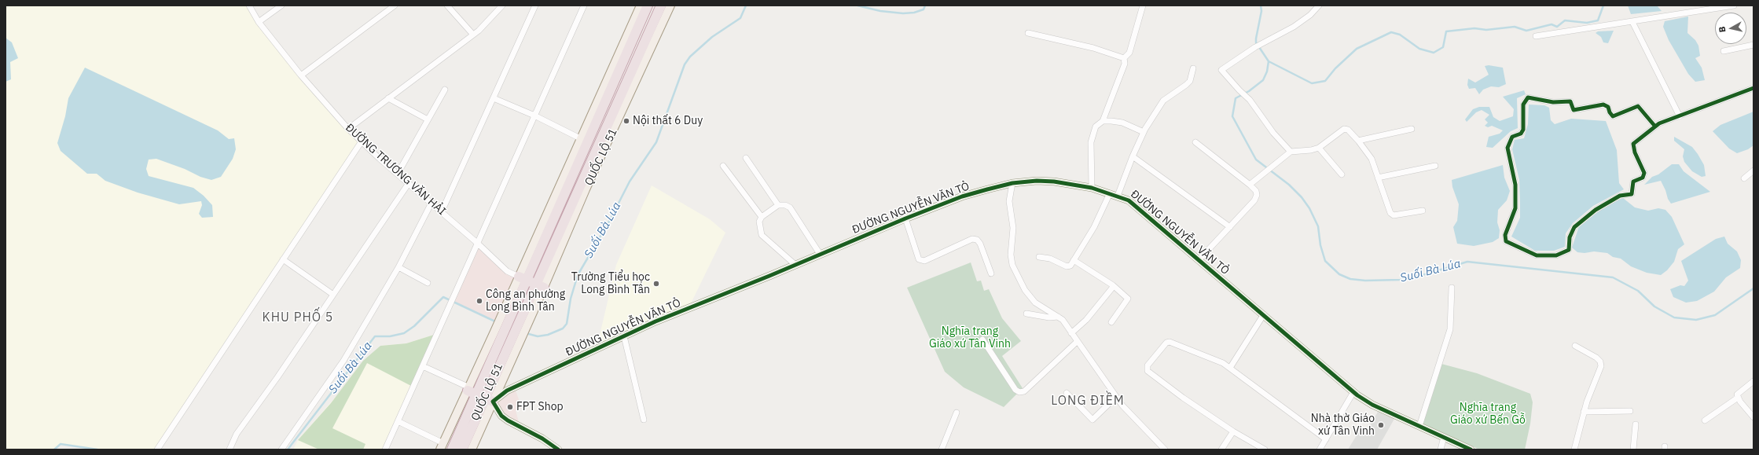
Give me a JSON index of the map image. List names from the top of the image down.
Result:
{
  "streets": {
    "highway": ["QUỐC LỘ 51"],
    "street": ["ĐƯỜNG TRƯƠNG VĂN HẢI", "ĐƯỜNG NGUYỄN VĂN TỎ"]
  },
  "crossings": [
    ["QUỐC LỘ 51", "ĐƯỜNG TRƯƠNG VĂN HẢI"],
    ["QUỐC LỘ 51", "ĐƯỜNG NGUYỄN VĂN TỎ"]
  ],
  "districts": ["KHU PHỐ 5", "LONG ĐIỀM"],
  "water": ["Suối Bà Lúa"],
  "parks": ["Nghĩa trang Giáo xứ Tân Vinh", "Nghĩa trang Giáo xứ Bến Gỗ"],
  "places": [
    "Nội thất 6 Duy",
    "Trường Tiểu học Long Bình Tân",
    "Công an phường Long Bình Tân",
    "FPT Shop",
    "Nhà thờ Giáo xứ Tân Vinh"
  ],
  "north": "left"
}
